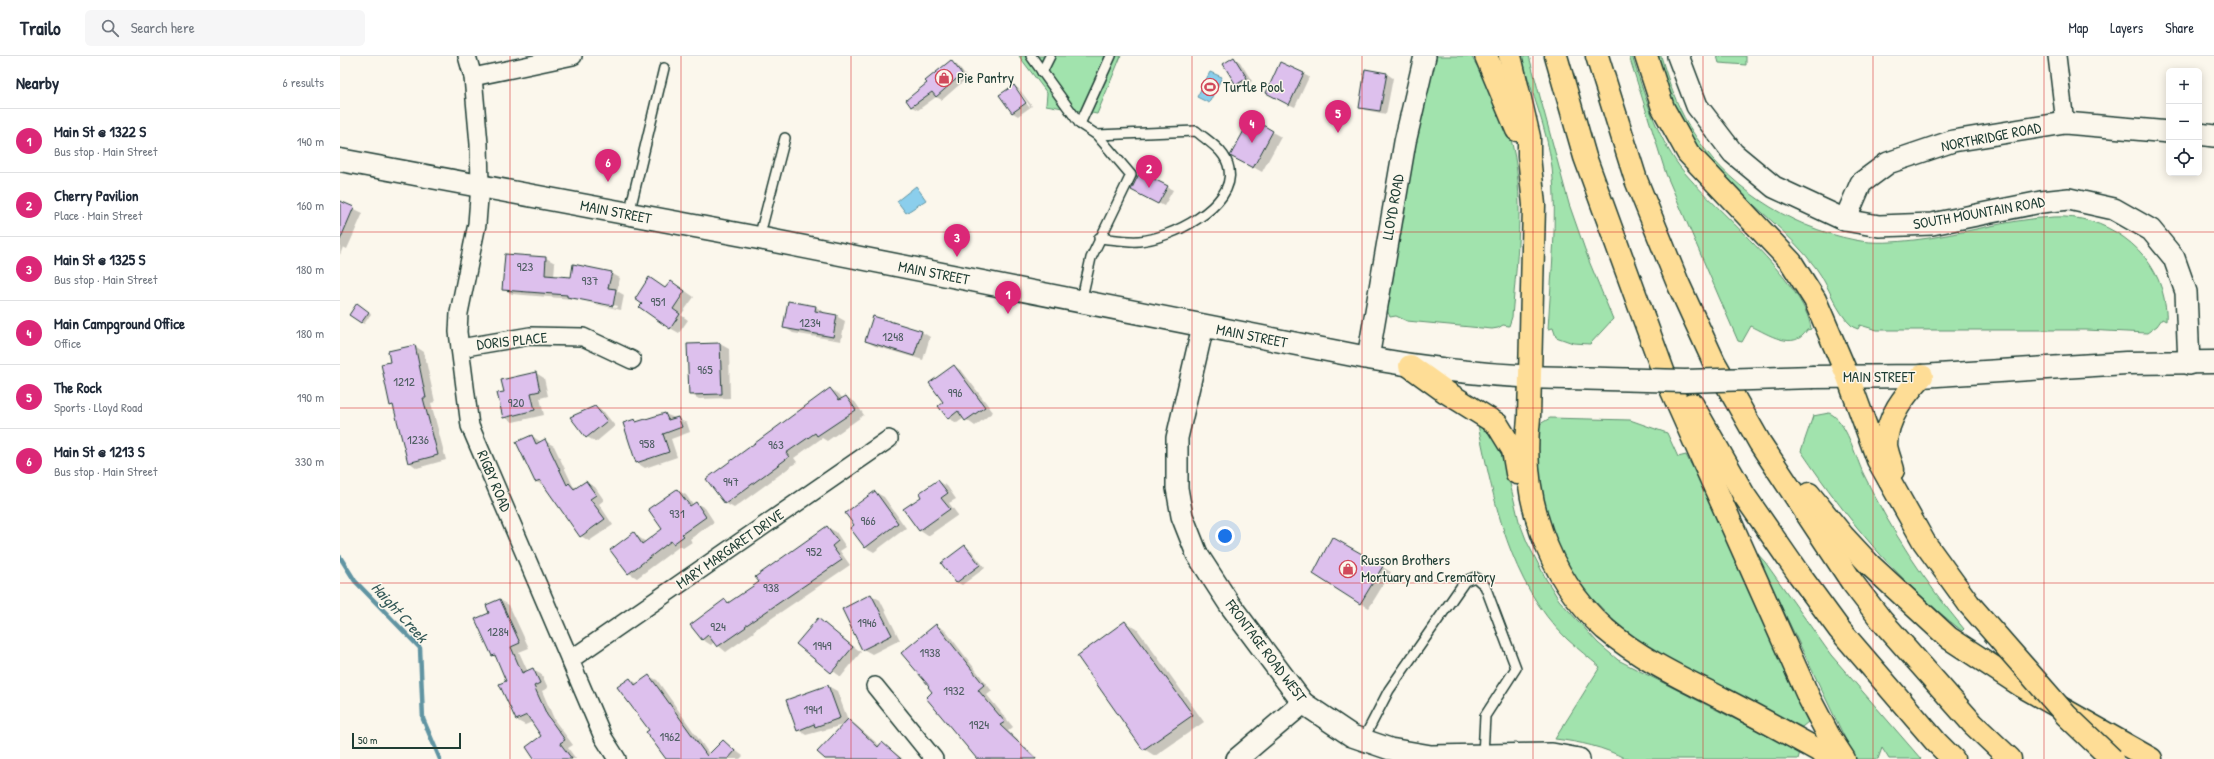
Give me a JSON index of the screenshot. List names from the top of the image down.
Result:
{
  "streets": {
    "main road": ["MAIN STREET"],
    "street": [
      "NORTHRIDGE ROAD",
      "LLOYD ROAD",
      "SOUTH MOUNTAIN ROAD",
      "DORIS PLACE",
      "RIGBY ROAD",
      "MARY MARGARET DRIVE",
      "FRONTAGE ROAD WEST"
    ]
  },
  "crossings": [
    ["NORTHRIDGE ROAD", "SOUTH MOUNTAIN ROAD"],
    ["LLOYD ROAD", "MAIN STREET"],
    ["MAIN STREET", "SOUTH MOUNTAIN ROAD"],
    ["MAIN STREET", "RIGBY ROAD"],
    ["MAIN STREET", "FRONTAGE ROAD WEST"],
    ["DORIS PLACE", "RIGBY ROAD"],
    ["RIGBY ROAD", "MARY MARGARET DRIVE"]
  ],
  "water": ["Haight Creek"],
  "places": {
    "shop": ["Pie Pantry", "Russon Brothers Mortuary and Crematory"],
    "sports": ["Turtle Pool"]
  },
  "house_numbers": [
    "923",
    "937",
    "951",
    "1234",
    "1248",
    "965",
    "1212",
    "996",
    "920",
    "1236",
    "958",
    "963",
    "947",
    "931",
    "966",
    "952",
    "938",
    "1946",
    "924",
    "1284",
    "1949",
    "1938",
    "1932",
    "1941",
    "1924",
    "1962"
  ],
  "scale_bar": "50 m",
  "page": {
    "header": "Trailo",
    "search": "Search here",
    "nav": ["Map", "Layers", "Share"],
    "heading": ["Nearby", "6 results"],
    "map_buttons": ["+", "−"],
    "pins": [
      "5",
      "4",
      "6",
      "2",
      "3",
      "1"
    ],
    "list": [
      {
        "mark": "1",
        "name": "Main St @ 1322 S",
        "note": "Bus stop · Main Street",
        "value": "140 m"
      },
      {
        "mark": "2",
        "name": "Cherry Pavilion",
        "note": "Place · Main Street",
        "value": "160 m"
      },
      {
        "mark": "3",
        "name": "Main St @ 1325 S",
        "note": "Bus stop · Main Street",
        "value": "180 m"
      },
      {
        "mark": "4",
        "name": "Main Campground Office",
        "note": "Office",
        "value": "180 m"
      },
      {
        "mark": "5",
        "name": "The Rock",
        "note": "Sports · Lloyd Road",
        "value": "190 m"
      },
      {
        "mark": "6",
        "name": "Main St @ 1213 S",
        "note": "Bus stop · Main Street",
        "value": "330 m"
      }
    ],
    "scale": "50 m"
  }
}
